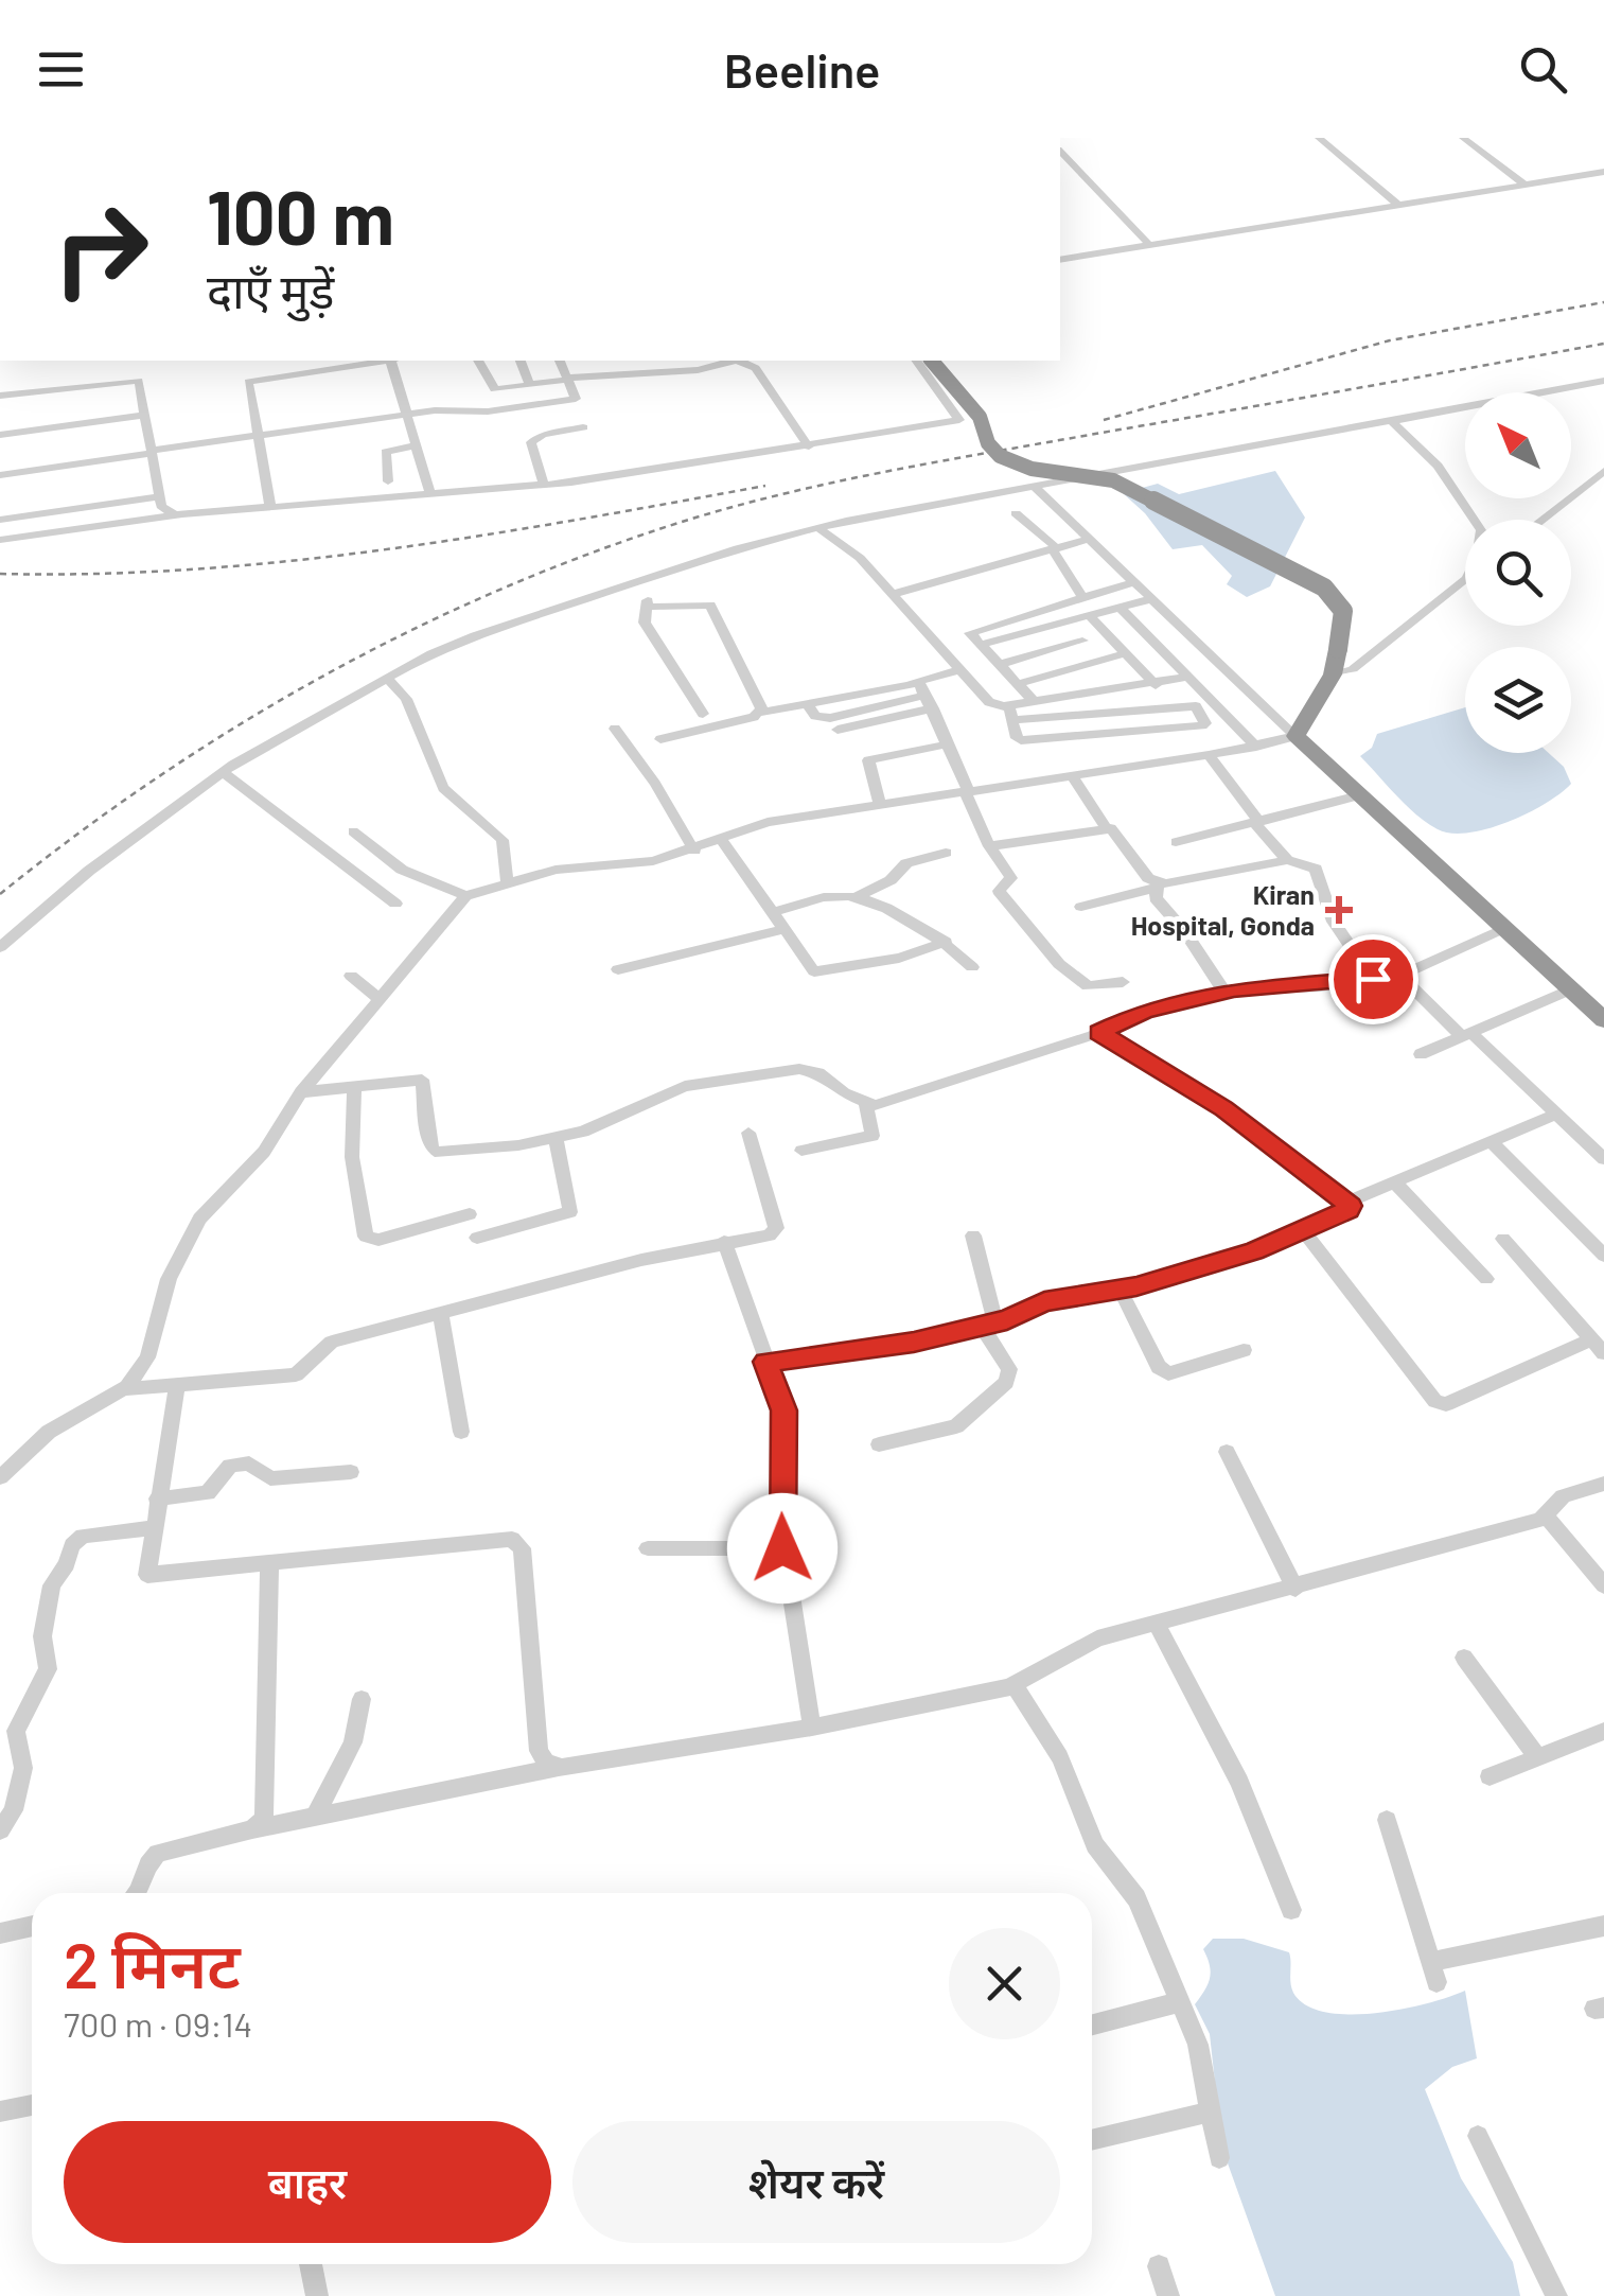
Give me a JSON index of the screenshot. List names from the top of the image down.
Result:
{
  "places": {
    "health": ["Kiran Hospital, Gonda"]
  },
  "north": "top left",
  "page": {
    "header": "Beeline",
    "turn": ["100 m", "दाएँ मुड़ें"],
    "heading": ["2 मिनट", "700 m · 09:14"],
    "buttons": ["बाहर", "शेयर करें"]
  }
}
